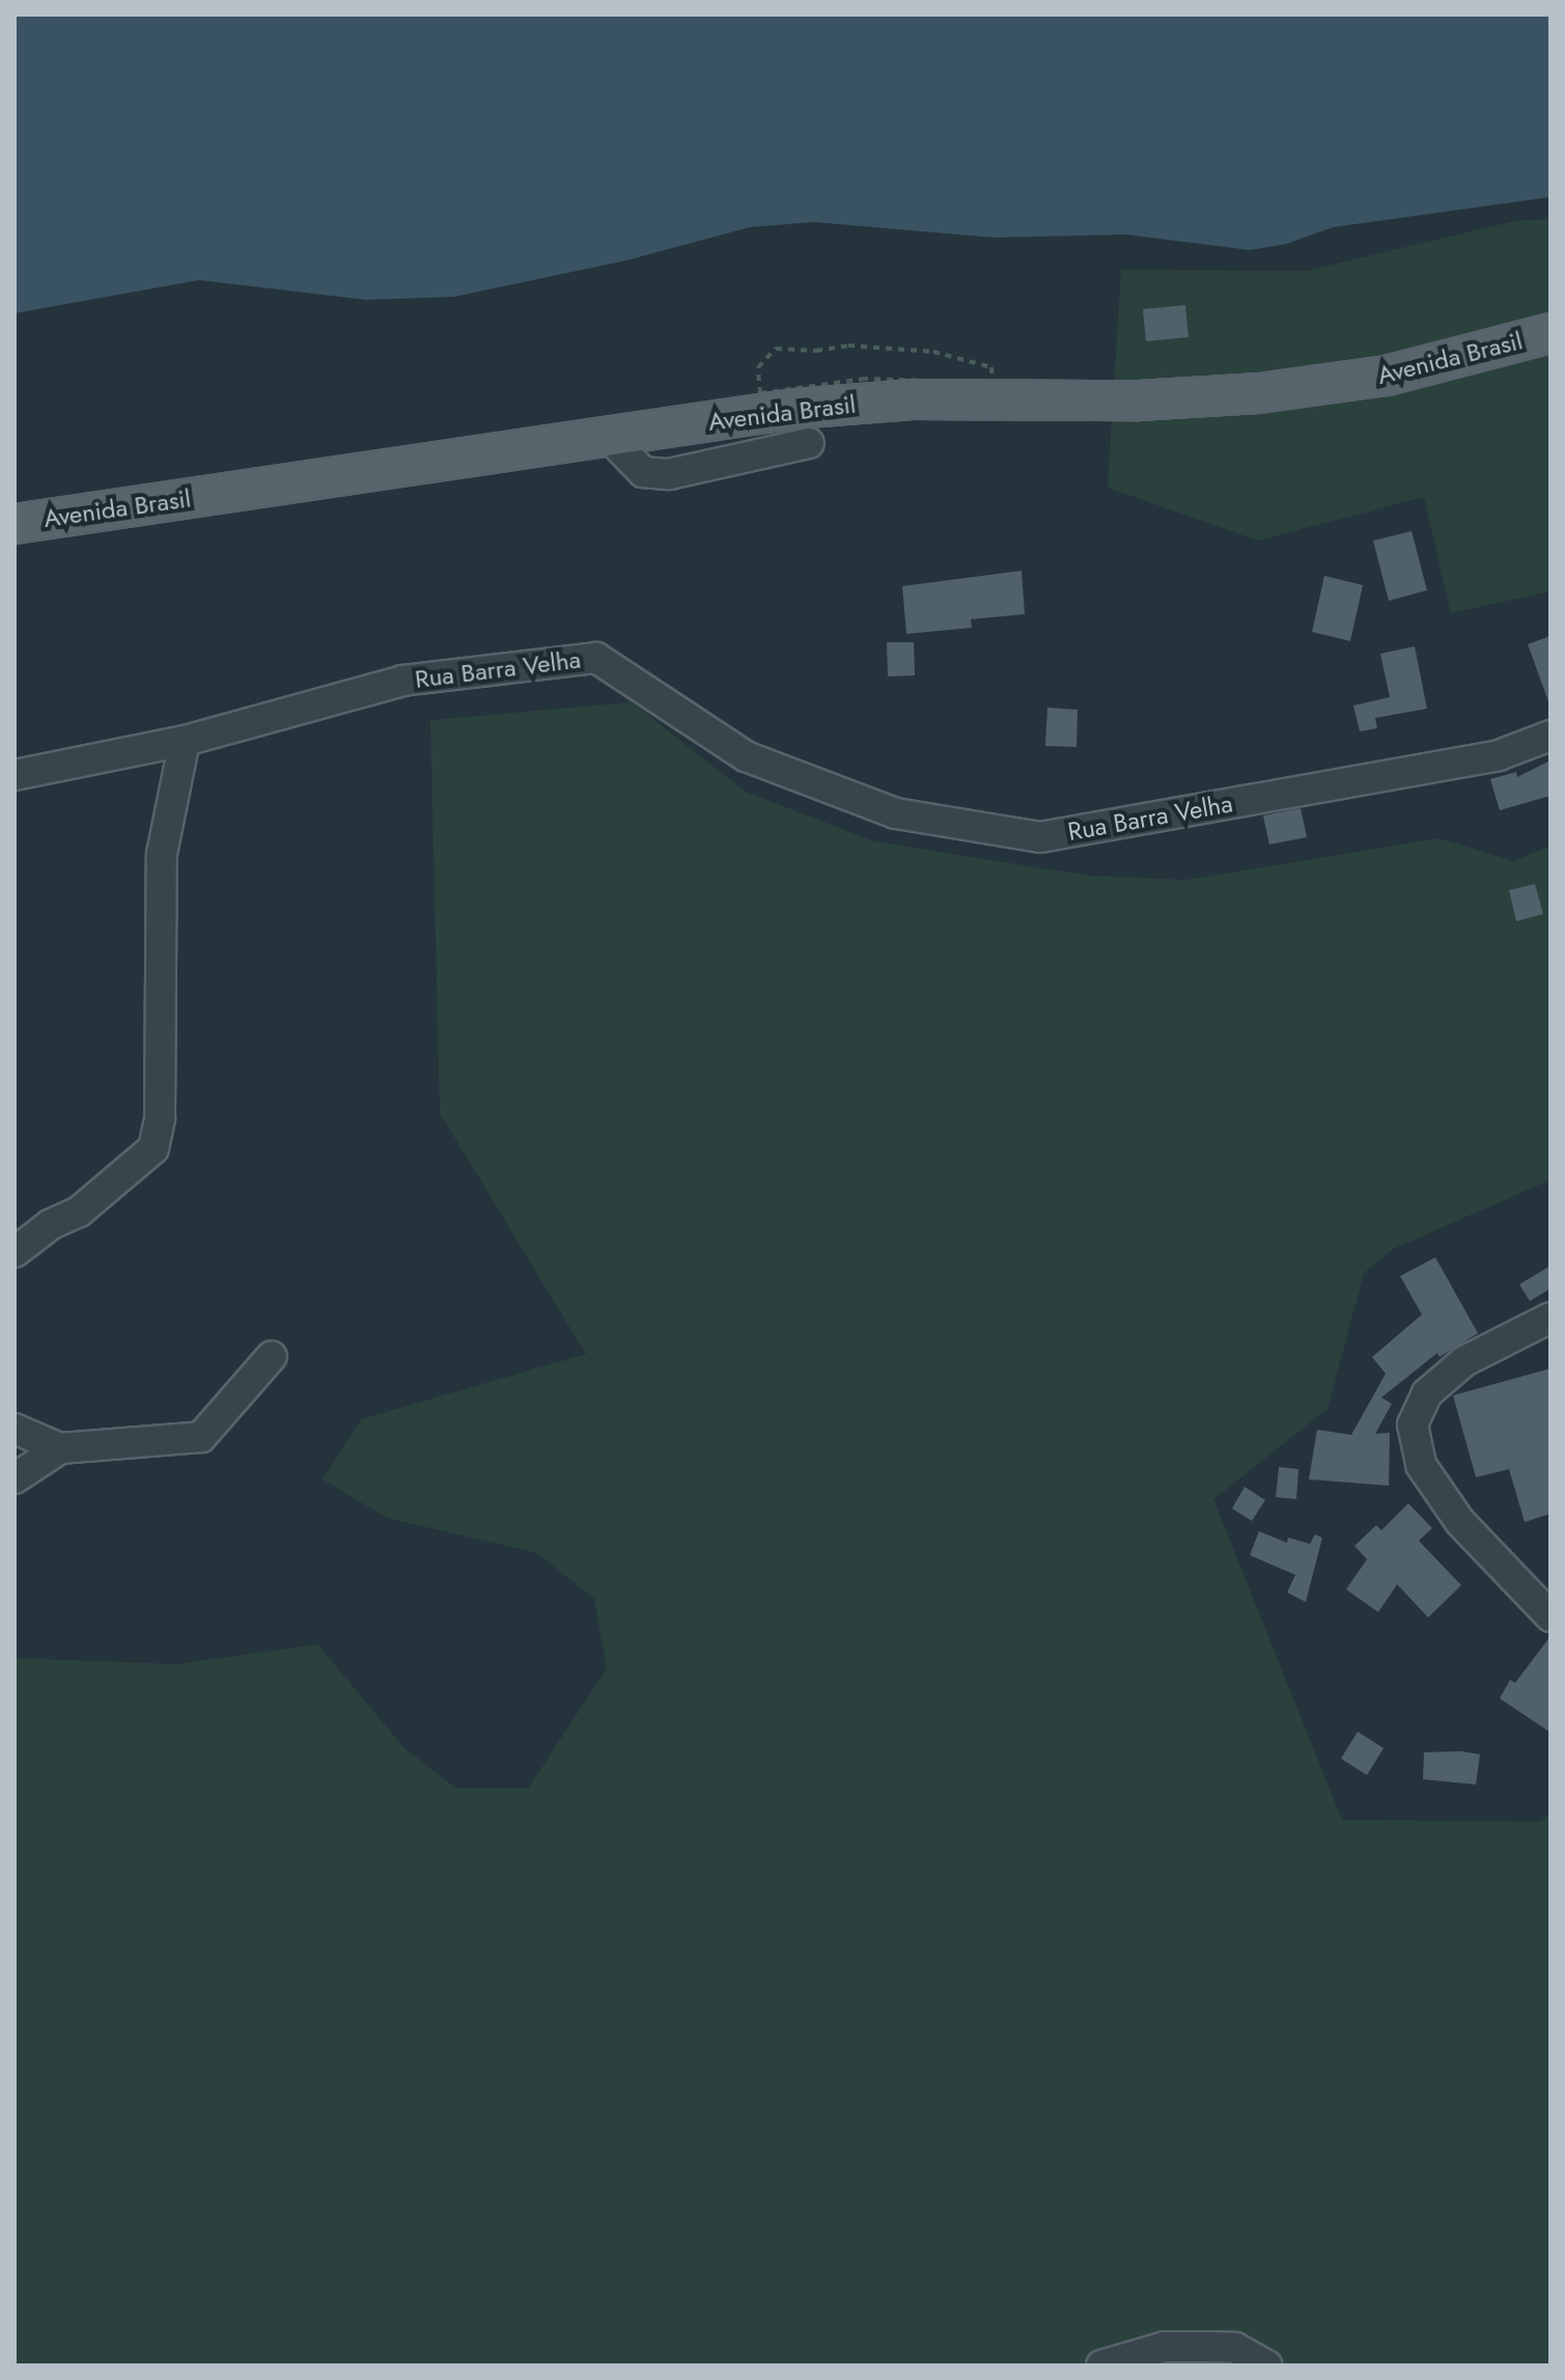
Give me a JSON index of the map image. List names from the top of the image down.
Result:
{
  "streets": {
    "main road": ["Avenida Brasil"],
    "street": ["Rua Barra Velha"]
  }
}
